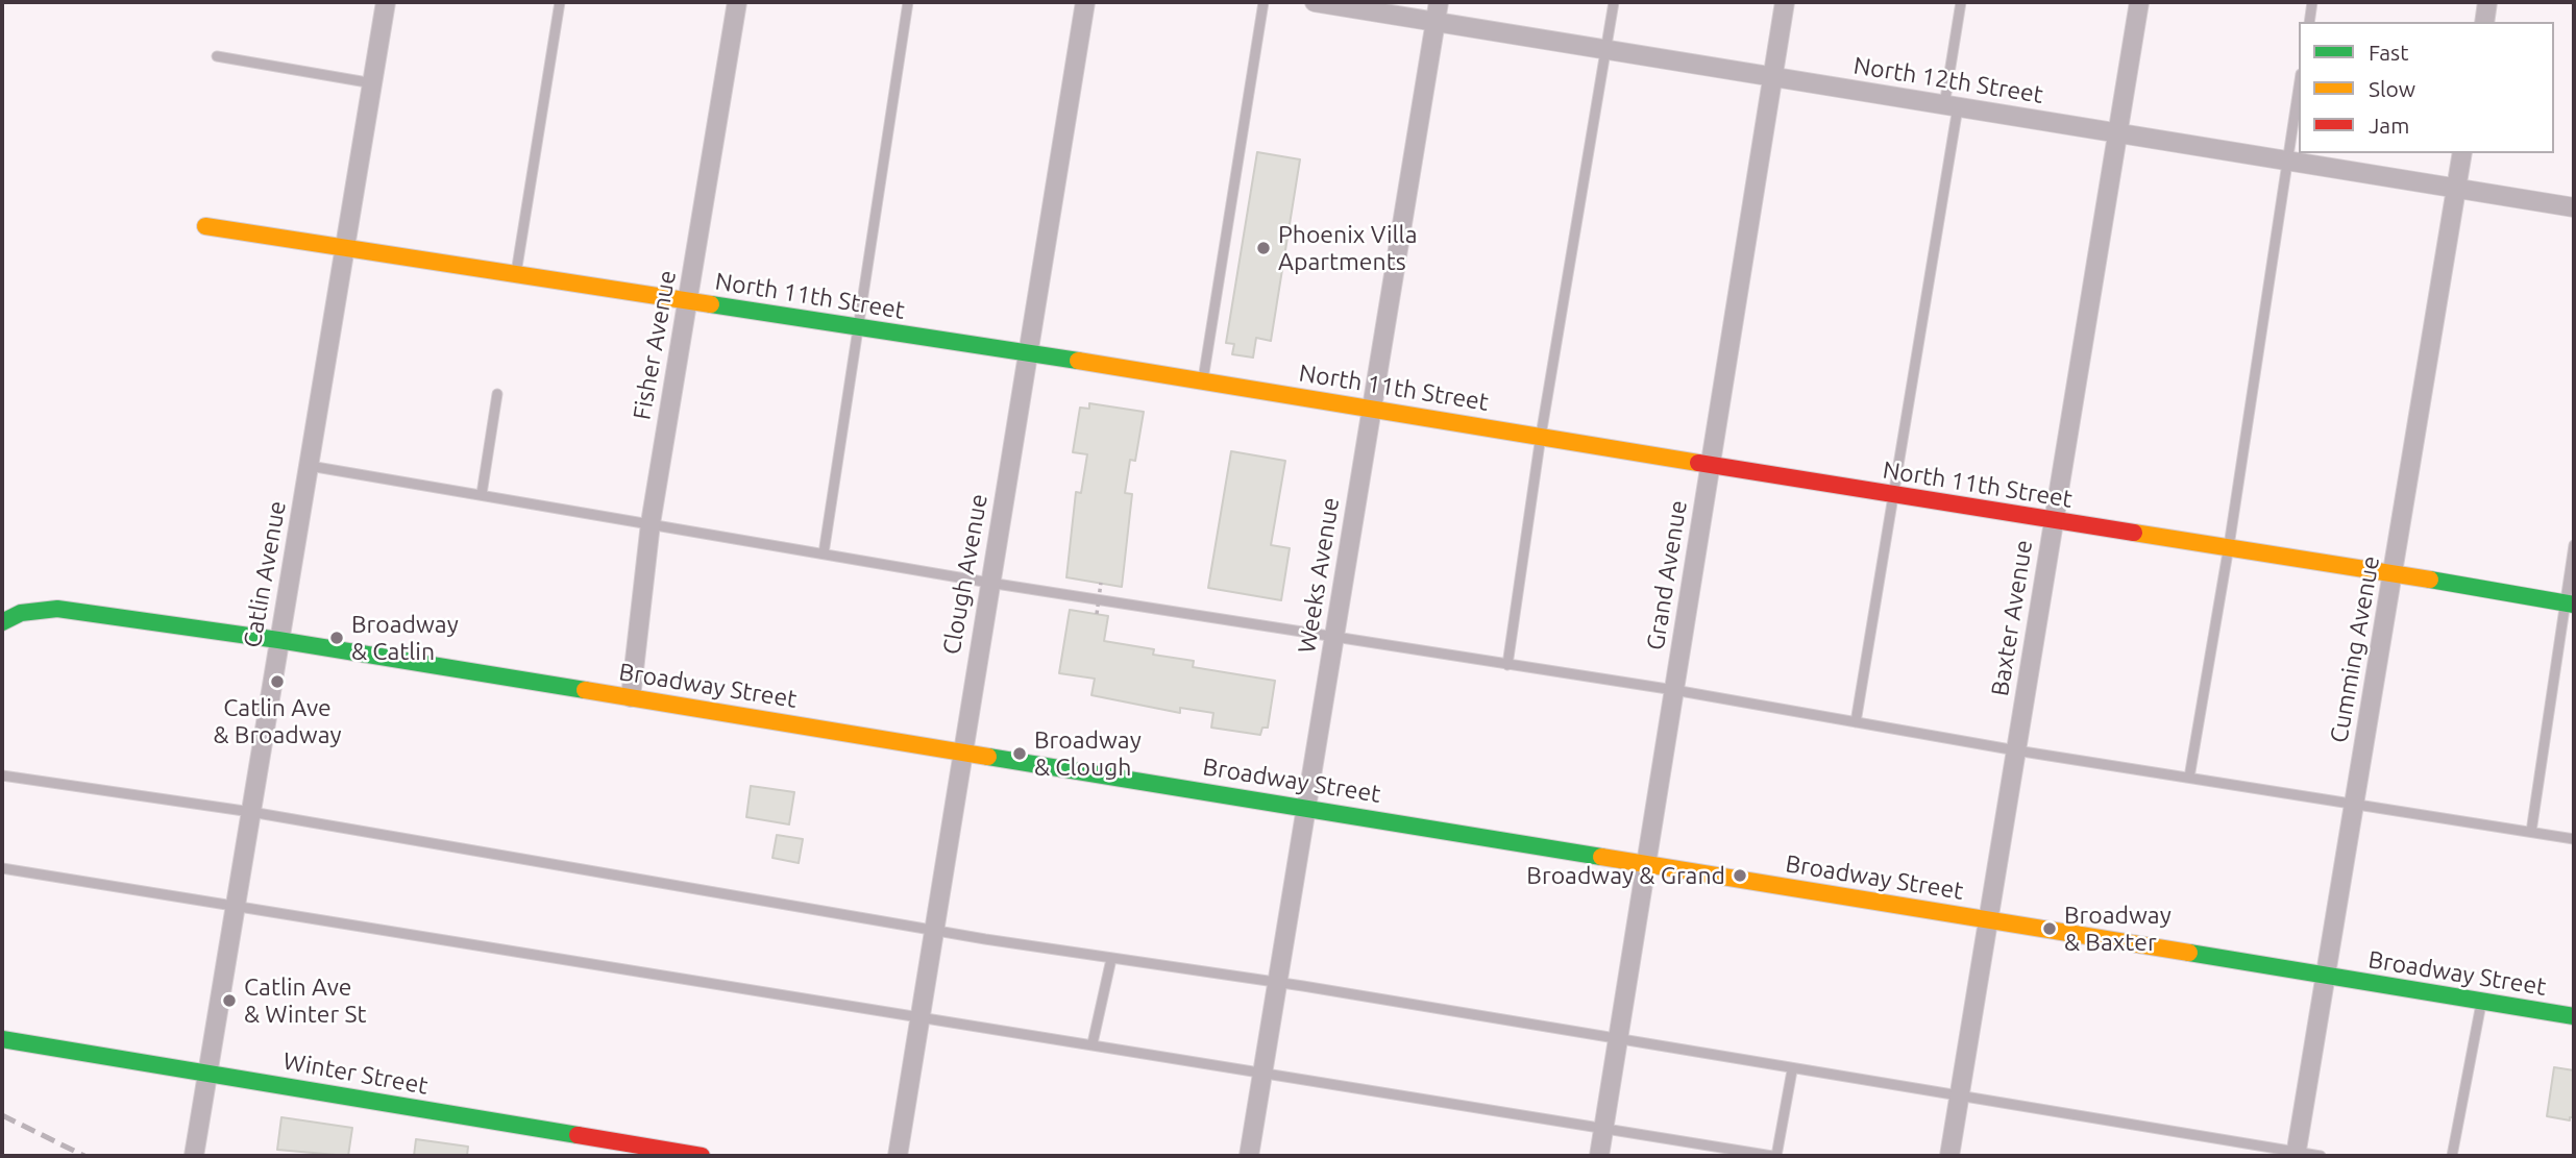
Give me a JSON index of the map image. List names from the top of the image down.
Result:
{
  "streets": {
    "street": [
      "North 12th Street",
      "North 11th Street",
      "Fisher Avenue",
      "Catlin Avenue",
      "Clough Avenue",
      "Weeks Avenue",
      "Grand Avenue",
      "Baxter Avenue",
      "Cumming Avenue",
      "Broadway Street",
      "Winter Street"
    ]
  },
  "crossings": [
    ["North 12th Street", "Weeks Avenue"],
    ["North 12th Street", "Grand Avenue"],
    ["North 12th Street", "Baxter Avenue"],
    ["North 12th Street", "Cumming Avenue"],
    ["North 11th Street", "Fisher Avenue"],
    ["North 11th Street", "Catlin Avenue"],
    ["North 11th Street", "Clough Avenue"],
    ["North 11th Street", "Weeks Avenue"],
    ["North 11th Street", "Grand Avenue"],
    ["North 11th Street", "Baxter Avenue"],
    ["North 11th Street", "Cumming Avenue"],
    ["Fisher Avenue", "Broadway Street"],
    ["Catlin Avenue", "Broadway Street"],
    ["Catlin Avenue", "Winter Street"],
    ["Clough Avenue", "Broadway Street"],
    ["Weeks Avenue", "Broadway Street"],
    ["Grand Avenue", "Broadway Street"],
    ["Baxter Avenue", "Broadway Street"],
    ["Cumming Avenue", "Broadway Street"]
  ],
  "places": [
    "Phoenix Villa Apartments",
    "Broadway & Catlin",
    "Catlin Ave & Broadway",
    "Broadway & Clough",
    "Broadway & Grand",
    "Broadway & Baxter",
    "Catlin Ave & Winter St"
  ],
  "legend": ["Fast", "Slow", "Jam"]
}
